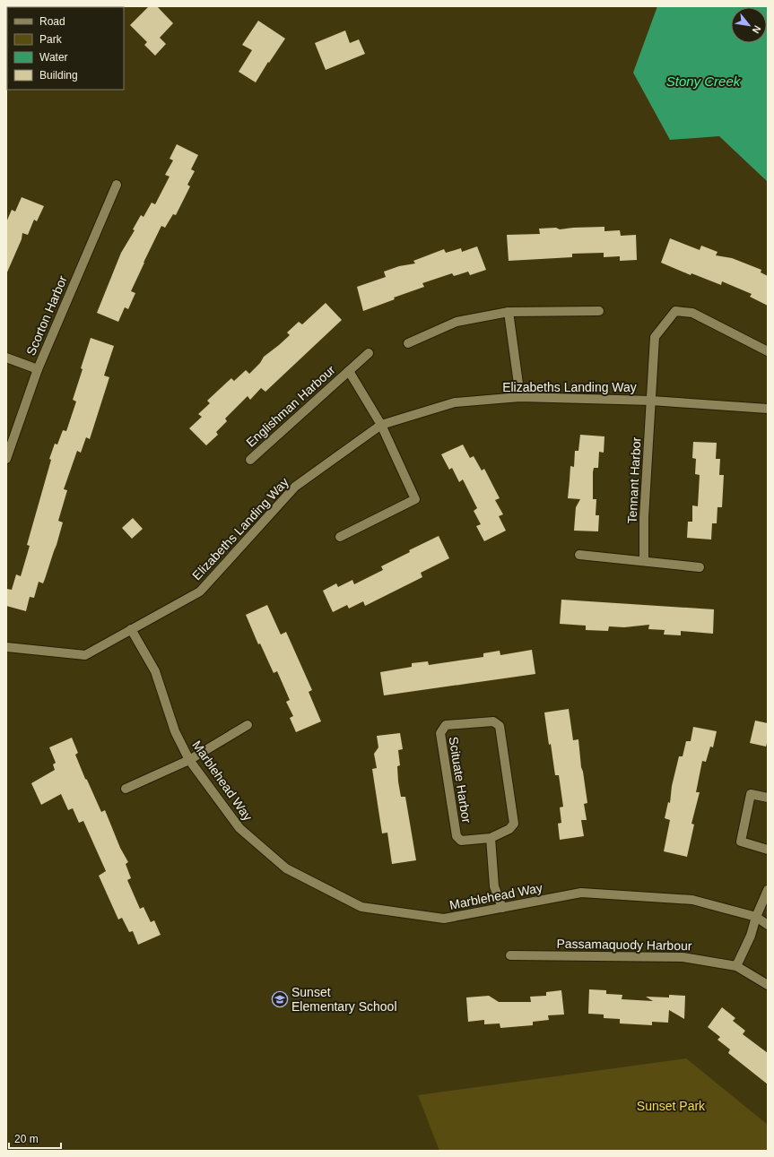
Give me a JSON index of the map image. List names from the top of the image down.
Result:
{
  "streets": {
    "street": [
      "Scorton Harbor",
      "Elizabeths Landing Way",
      "Englishman Harbour",
      "Tennant Harbor",
      "Scituate Harbor",
      "Marblehead Way",
      "Passamaquody Harbour"
    ]
  },
  "crossings": [
    ["Elizabeths Landing Way", "Englishman Harbour"],
    ["Elizabeths Landing Way", "Tennant Harbor"],
    ["Elizabeths Landing Way", "Marblehead Way"]
  ],
  "water": ["Stony Creek"],
  "parks": ["Sunset Park"],
  "places": {
    "school or university": ["Sunset Elementary School"]
  },
  "legend": [
    "Road",
    "Park",
    "Water",
    "Building"
  ],
  "scale_bar": "20 m",
  "north": "bottom right"
}
